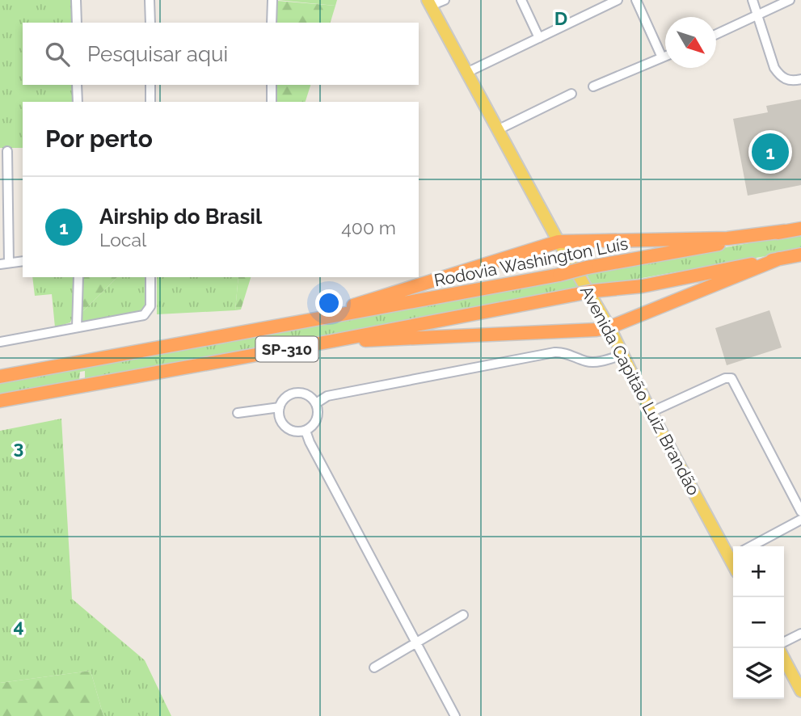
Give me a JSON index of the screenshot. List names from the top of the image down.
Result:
{
  "streets": {
    "highway": ["Rodovia Washington Luís", "SP-310"],
    "main road": ["Avenida Capitão Luiz Brandão"]
  },
  "north": "bottom right",
  "page": {
    "search": "Pesquisar aqui",
    "heading": "Por perto",
    "pins": "1",
    "list": [
      {
        "mark": "1",
        "name": "Airship do Brasil",
        "note": "Local",
        "value": "400 m"
      }
    ],
    "map_buttons": ["+", "−"]
  },
  "grid": {
    "columns": ["D"],
    "rows": ["3", "4"]
  }
}
